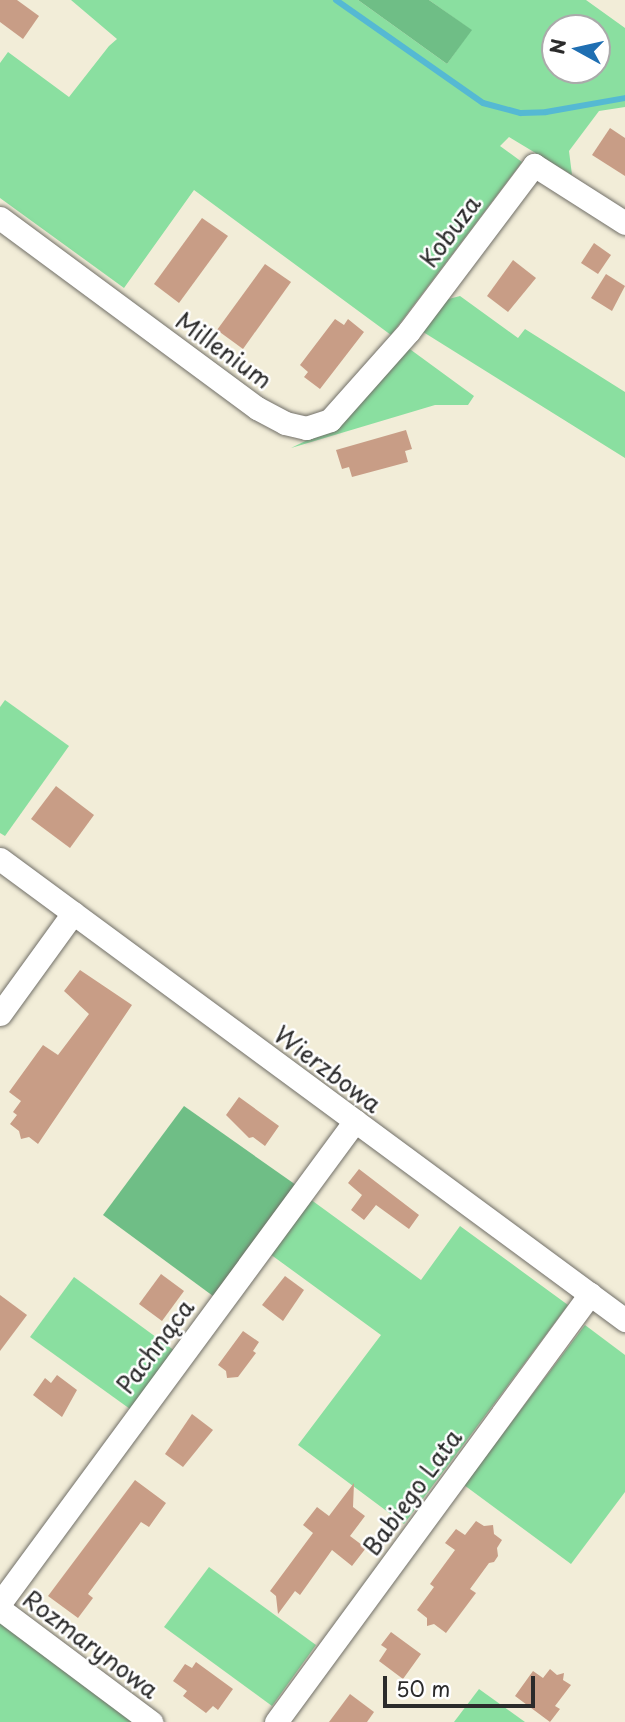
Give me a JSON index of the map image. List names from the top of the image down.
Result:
{
  "streets": {
    "street": [
      "Kobuza",
      "Millenium",
      "Wierzbowa",
      "Pachnąca",
      "Babiego Lata",
      "Rozmarynowa"
    ]
  },
  "crossings": [
    ["Kobuza", "Millenium"],
    ["Wierzbowa", "Pachnąca"],
    ["Wierzbowa", "Babiego Lata"]
  ],
  "scale_bar": "50 m",
  "north": "left"
}
